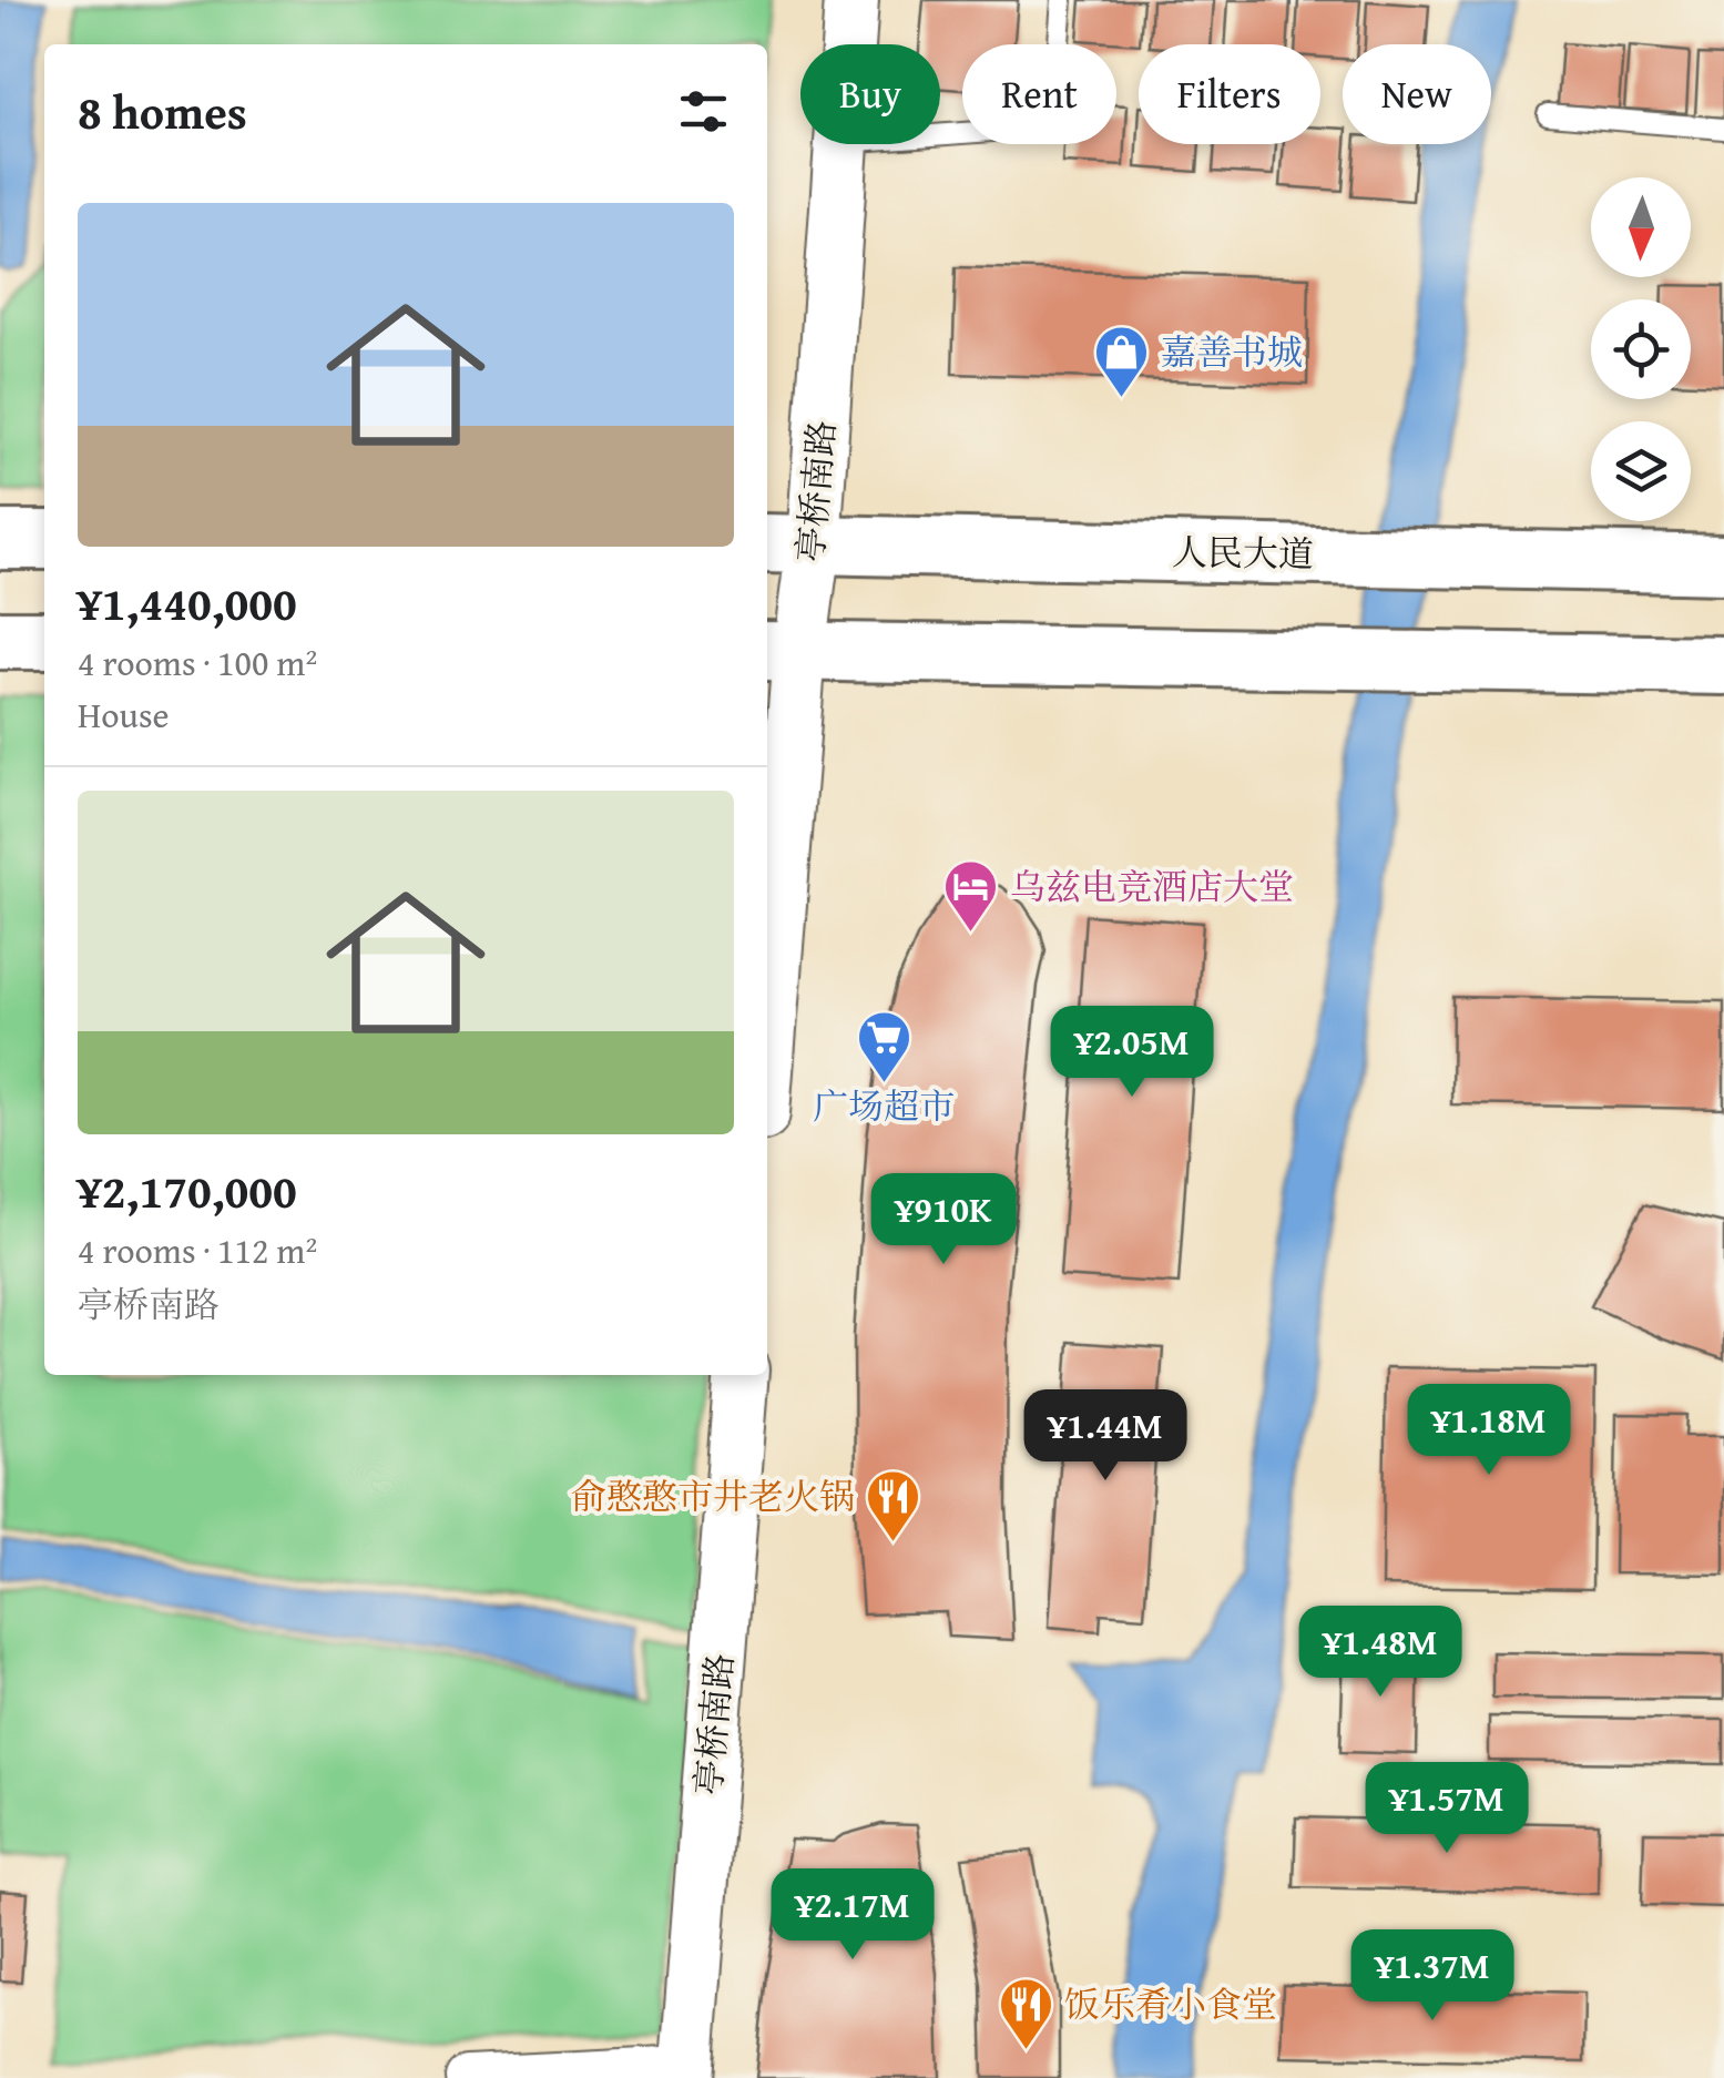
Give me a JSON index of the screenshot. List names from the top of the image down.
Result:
{
  "streets": {
    "main road": ["人民大道"],
    "street": ["亭桥南路"]
  },
  "crossings": [
    ["亭桥南路", "人民大道"]
  ],
  "places": {
    "shop": ["嘉善书城"],
    "hotel": ["乌兹电竞酒店大堂"],
    "supermarket": ["广场超市"],
    "restaurant": ["俞憨憨市井老火锅", "饭乐肴小食堂"]
  },
  "north": "bottom",
  "page": {
    "chip": [
      "Buy",
      "Rent",
      "Filters",
      "New"
    ],
    "heading": "8 homes",
    "list": [
      {
        "name": "¥1,440,000",
        "note": "4 rooms · 100 m² · House"
      },
      {
        "name": "¥2,170,000",
        "note": "4 rooms · 112 m² · 亭桥南路"
      }
    ],
    "price": [
      "¥2.05M",
      "¥910K",
      "¥1.18M",
      "¥1.44M",
      "¥1.48M",
      "¥1.57M",
      "¥2.17M",
      "¥1.37M"
    ]
  }
}
